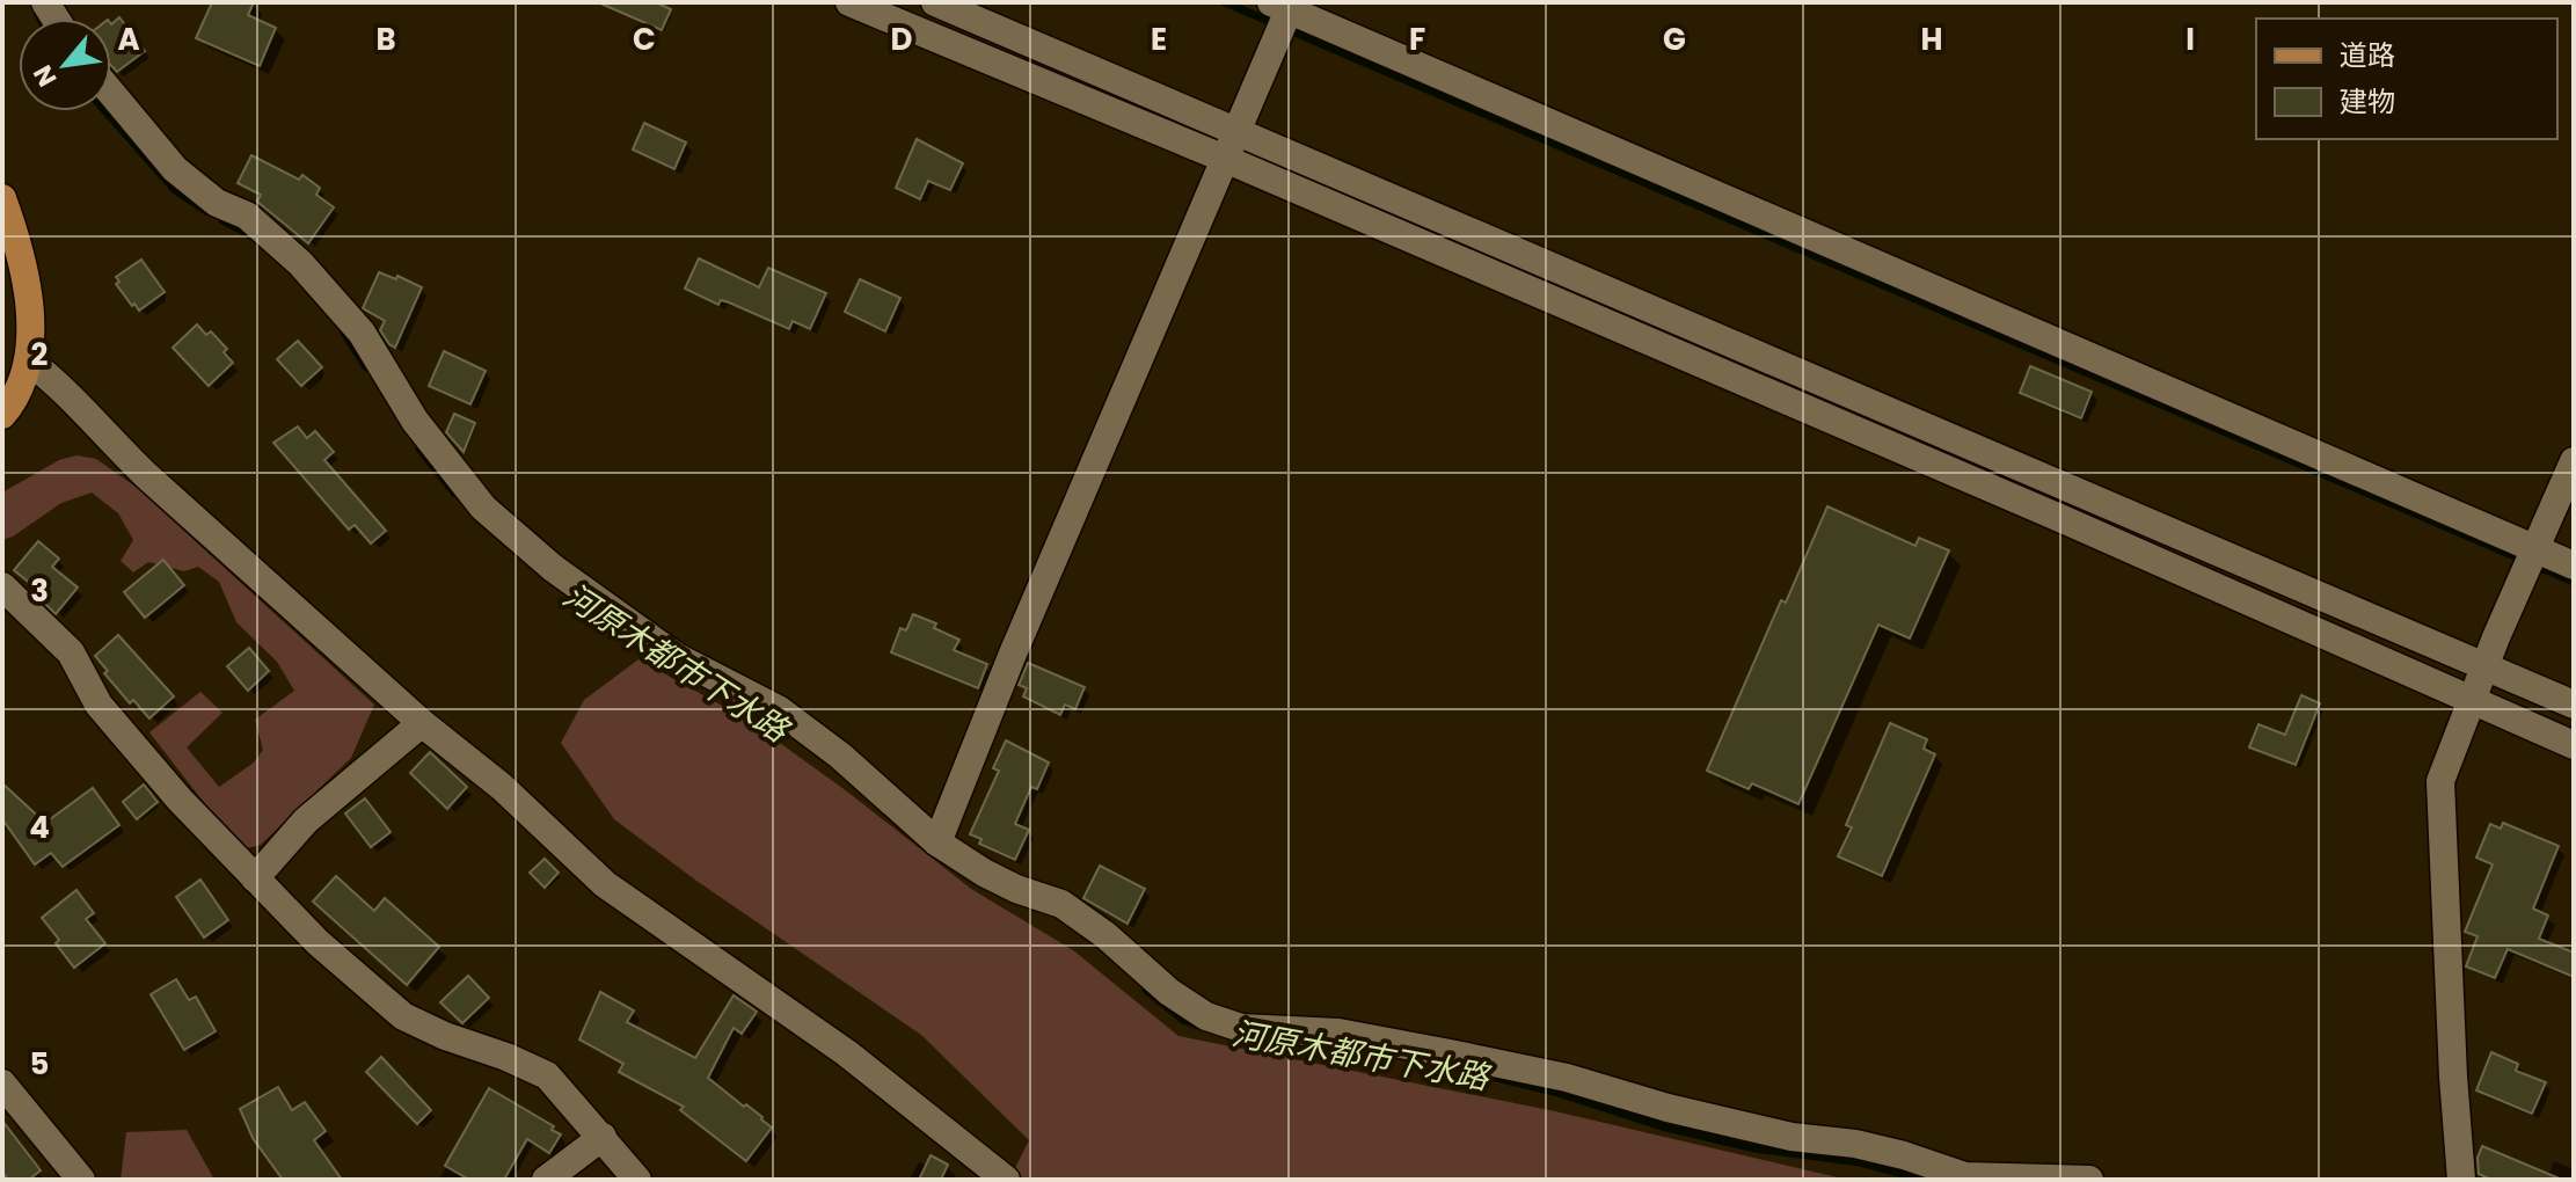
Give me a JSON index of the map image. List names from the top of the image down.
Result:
{
  "water": ["河原木都市下水路"],
  "legend": ["道路", "建物"],
  "north": "bottom left",
  "grid": {
    "columns": [
      "A",
      "B",
      "C",
      "D",
      "E",
      "F",
      "G",
      "H",
      "I"
    ],
    "rows": [
      "2",
      "3",
      "4",
      "5"
    ]
  }
}
